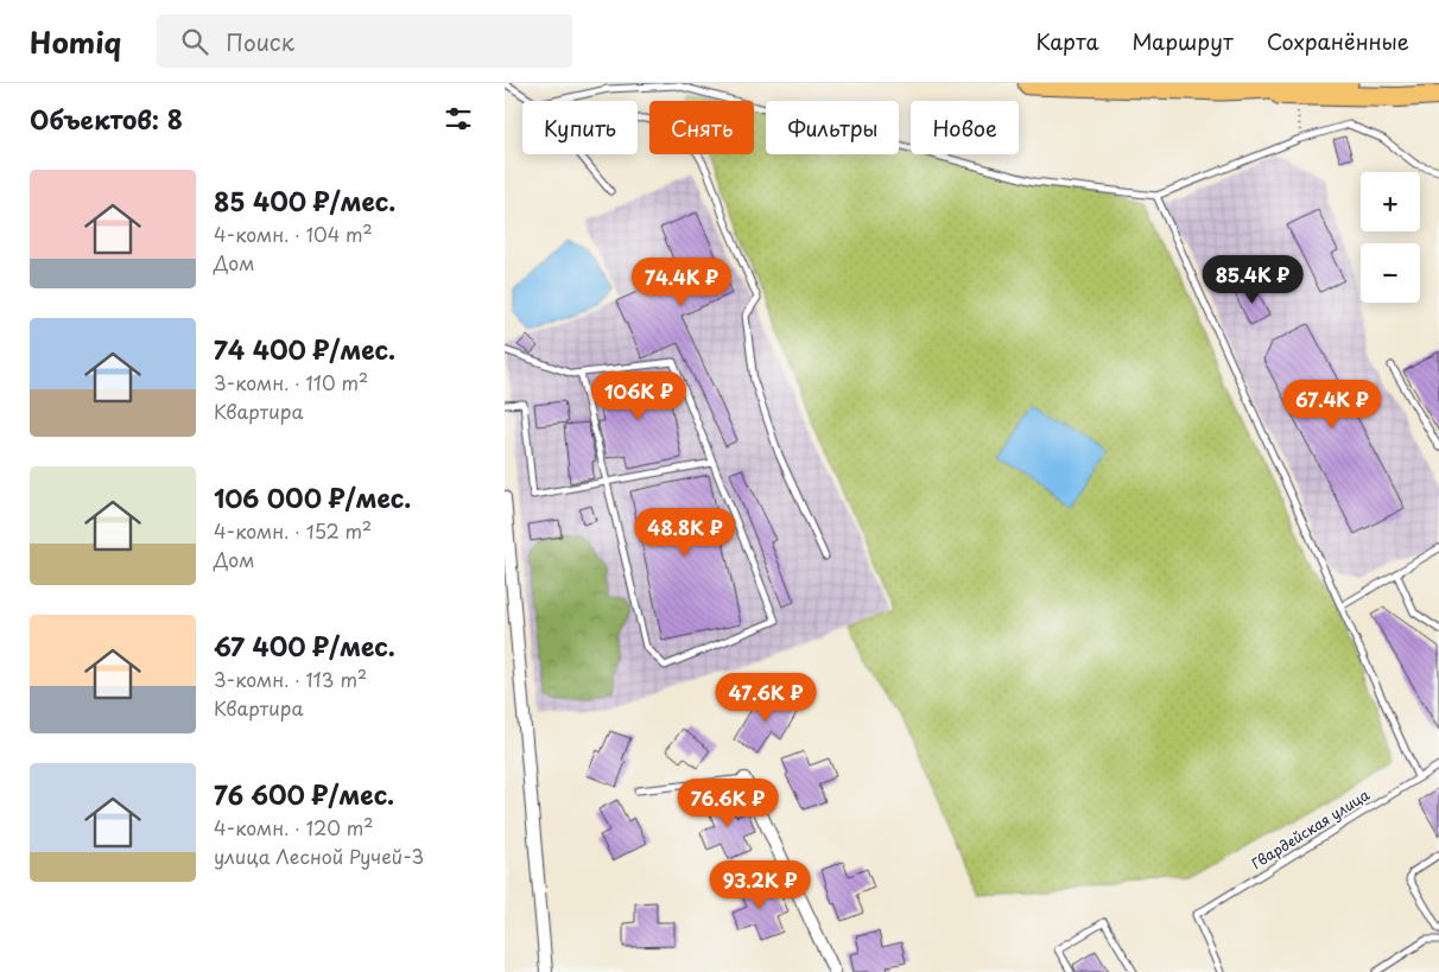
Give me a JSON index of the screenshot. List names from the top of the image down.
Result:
{
  "streets": {
    "lane": ["Гвардейская улица"]
  },
  "page": {
    "header": "Homiq",
    "search": "Поиск",
    "nav": ["Карта", "Маршрут", "Сохранённые"],
    "heading": "Объектов: 8",
    "chip": [
      "Купить",
      "Снять",
      "Фильтры",
      "Новое"
    ],
    "list": [
      {
        "name": "85 400 ₽/мес.",
        "note": "4-комн. · 104 m² · Дом"
      },
      {
        "name": "74 400 ₽/мес.",
        "note": "3-комн. · 110 m² · Квартира"
      },
      {
        "name": "106 000 ₽/мес.",
        "note": "4-комн. · 152 m² · Дом"
      },
      {
        "name": "67 400 ₽/мес.",
        "note": "3-комн. · 113 m² · Квартира"
      },
      {
        "name": "76 600 ₽/мес.",
        "note": "4-комн. · 120 m² · улица Лесной Ручей-3"
      }
    ],
    "map_buttons": ["+", "−"],
    "price": [
      "85.4K ₽",
      "74.4K ₽",
      "106K ₽",
      "67.4K ₽",
      "48.8K ₽",
      "47.6K ₽",
      "76.6K ₽",
      "93.2K ₽"
    ]
  }
}
